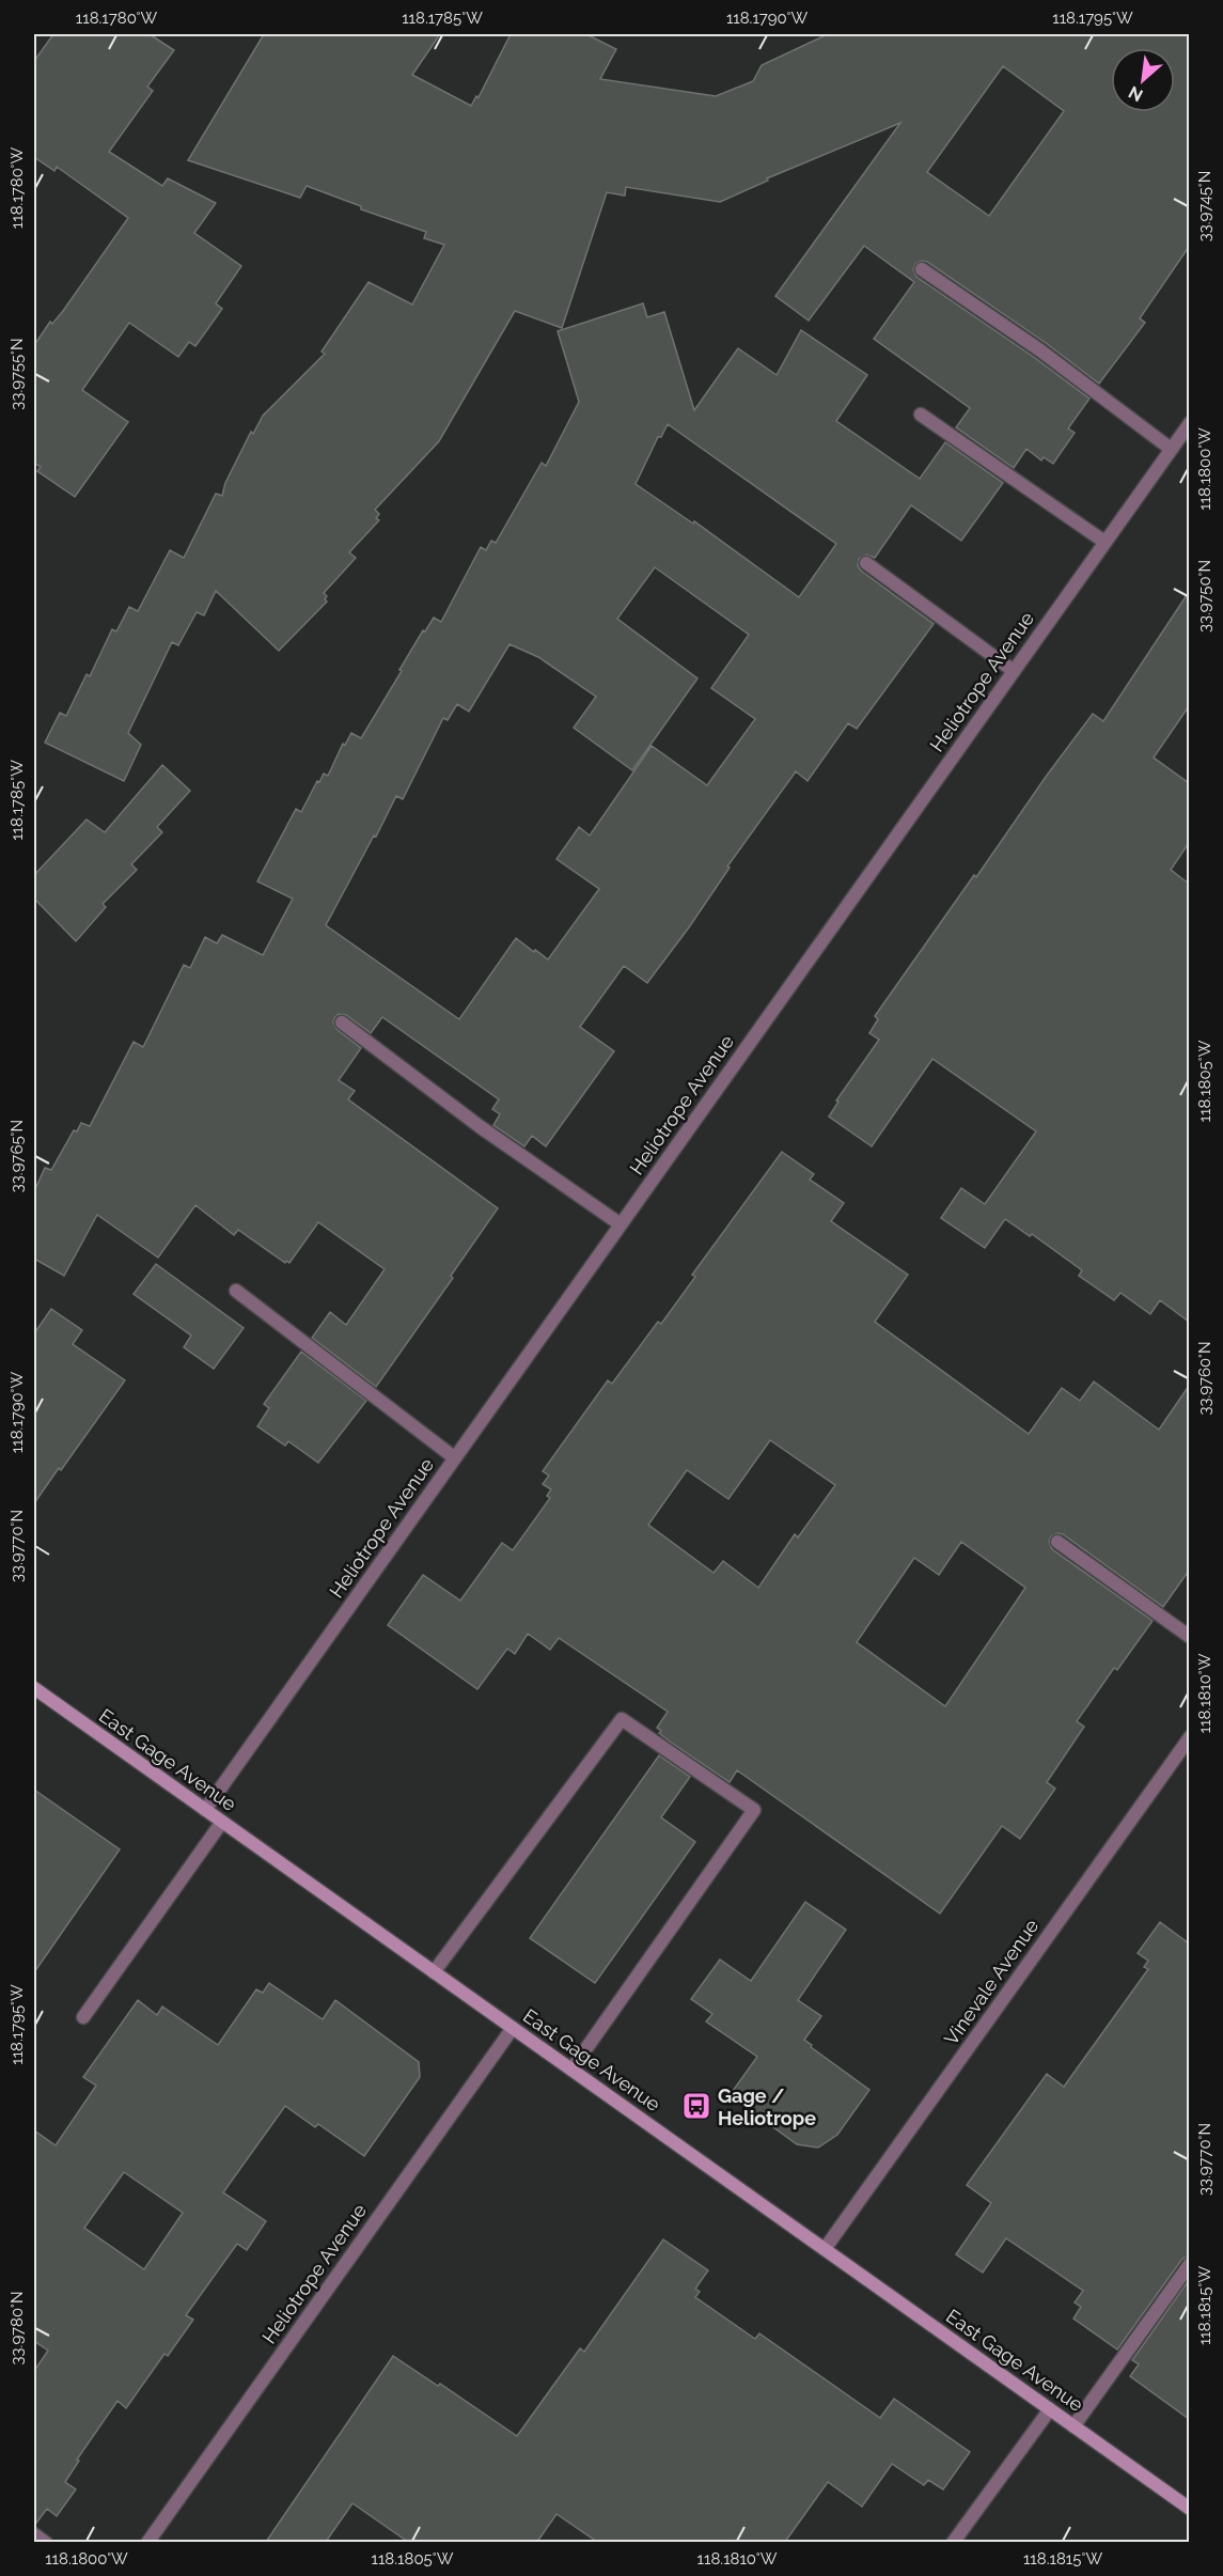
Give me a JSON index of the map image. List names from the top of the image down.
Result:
{
  "streets": {
    "main road": ["East Gage Avenue"],
    "street": ["Heliotrope Avenue", "Vinevale Avenue"]
  },
  "crossings": [
    ["Heliotrope Avenue", "East Gage Avenue"],
    ["East Gage Avenue", "Vinevale Avenue"]
  ],
  "places": {
    "bus stop": ["Gage / Heliotrope"]
  },
  "north": "bottom left",
  "coordinates": [
    "118.1780°W",
    "118.1785°W",
    "118.1790°W",
    "118.1795°W",
    "33.9745°N",
    "33.9755°N",
    "118.1800°W",
    "33.9750°N",
    "118.1805°W",
    "33.9765°N",
    "33.9760°N",
    "33.9770°N",
    "118.1810°W",
    "118.1815°W",
    "33.9780°N"
  ]
}
